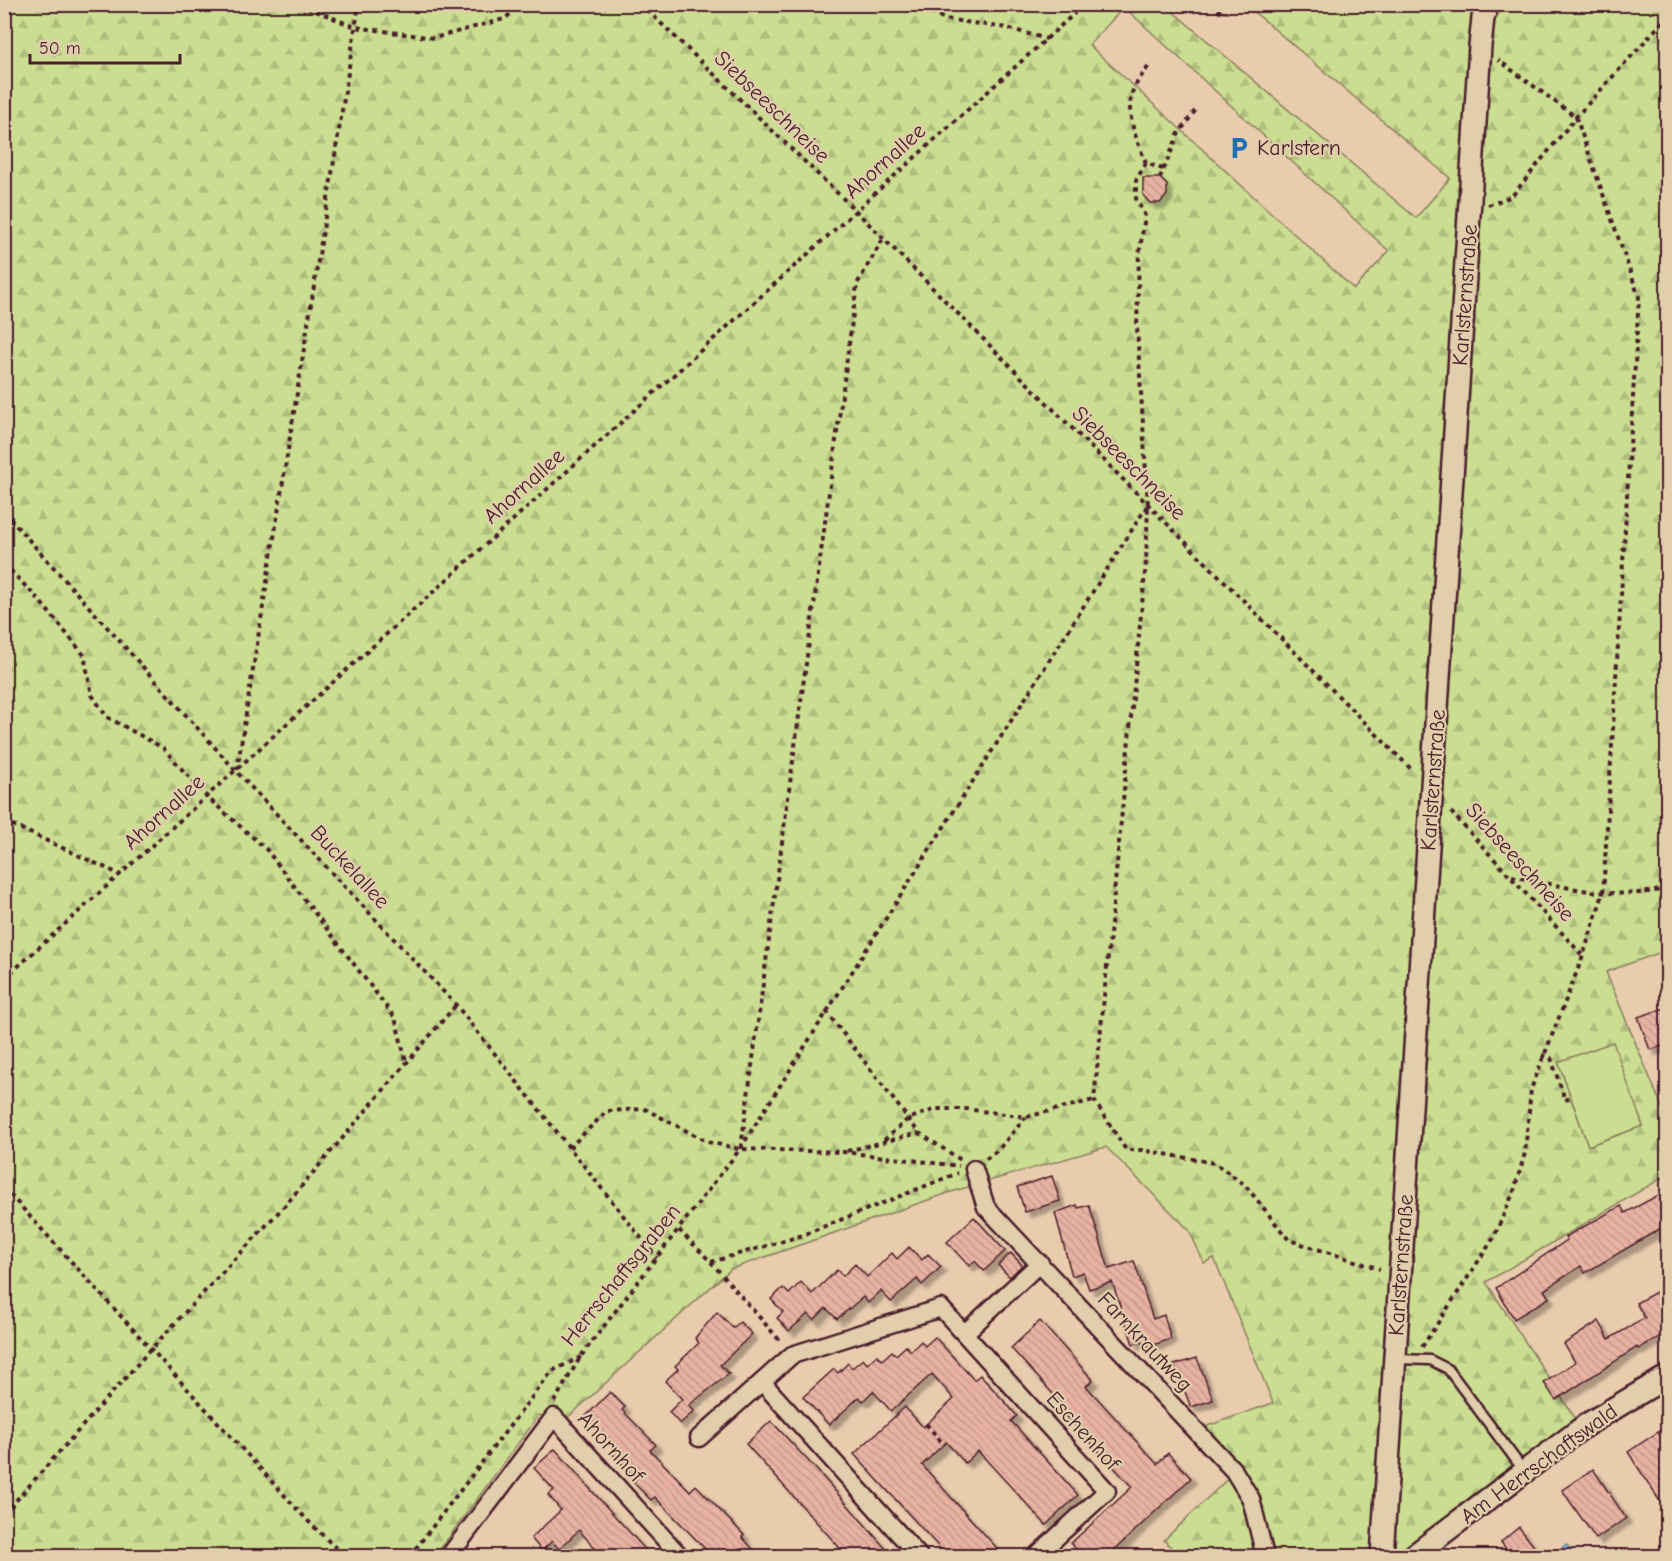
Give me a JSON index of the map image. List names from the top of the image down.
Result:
{
  "streets": {
    "street": [
      "Karlsternstraße",
      "Farnkrautweg",
      "Eschenhof",
      "Ahornhof",
      "Am Herrschaftswald"
    ],
    "path": [
      "Siebseeschneise",
      "Ahornallee",
      "Buckelallee",
      "Herrschaftsgraben"
    ]
  },
  "crossings": [
    ["Siebseeschneise", "Ahornallee"],
    ["Siebseeschneise", "Karlsternstraße"],
    ["Siebseeschneise", "Herrschaftsgraben"],
    ["Ahornallee", "Buckelallee"],
    ["Buckelallee", "Herrschaftsgraben"]
  ],
  "places": {
    "parking": ["Karlstern"]
  },
  "scale_bar": "50 m"
}
